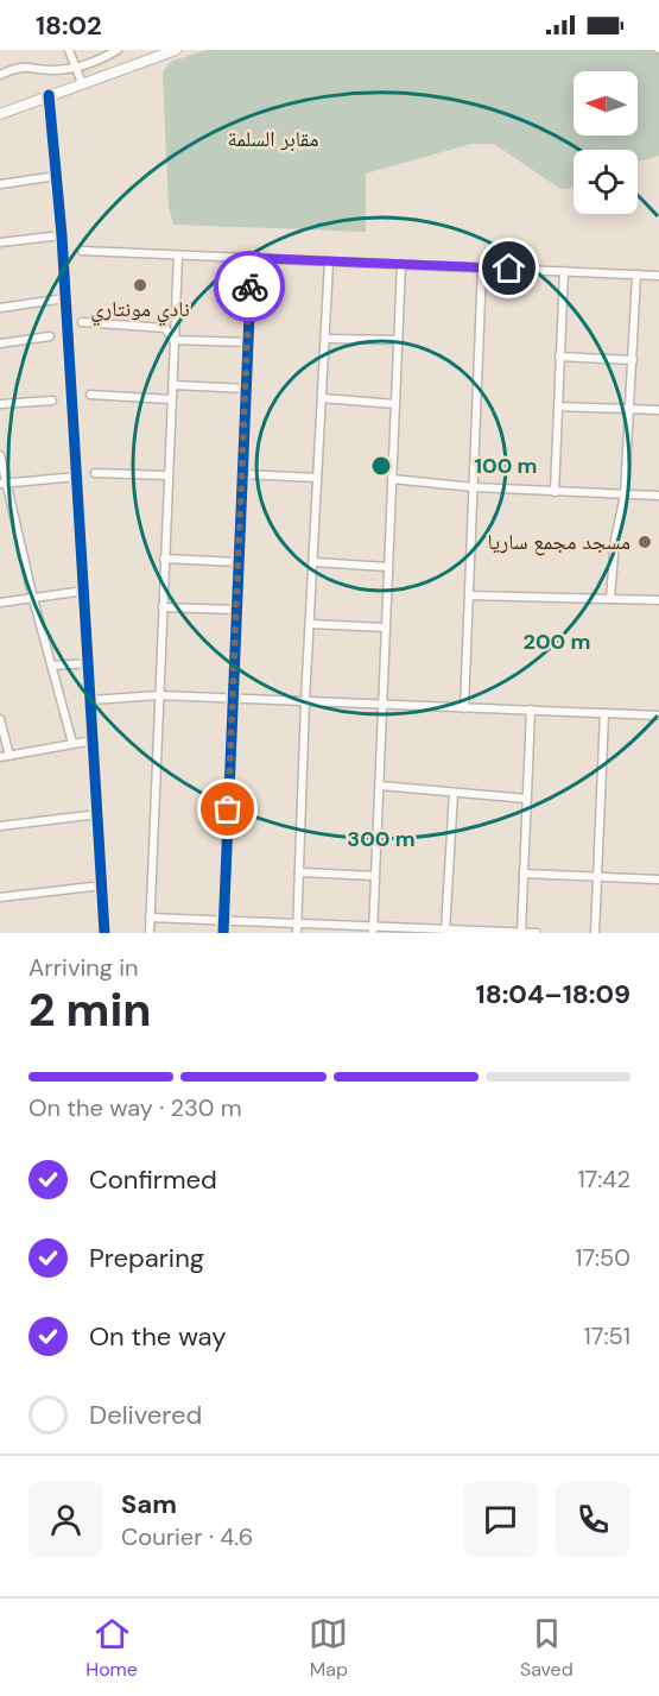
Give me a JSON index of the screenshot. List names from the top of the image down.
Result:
{
  "parks": ["مقابر السلمة"],
  "places": ["نادي مونتاري", "مسجد مجمع ساريا"],
  "north": "left",
  "page": {
    "status": "18:02",
    "heading": ["2 min", "Arriving in", "18:04–18:09"],
    "panel": ["Sam", "Courier · 4.6"],
    "bar": "On the way · 230 m",
    "list": [
      ["Confirmed", "17:42"],
      ["Preparing", "17:50"],
      ["On the way", "17:51"],
      "Delivered"
    ],
    "tabs": ["Home", "Map", "Saved"]
  },
  "rings": ["100 m", "200 m", "300 m"]
}
